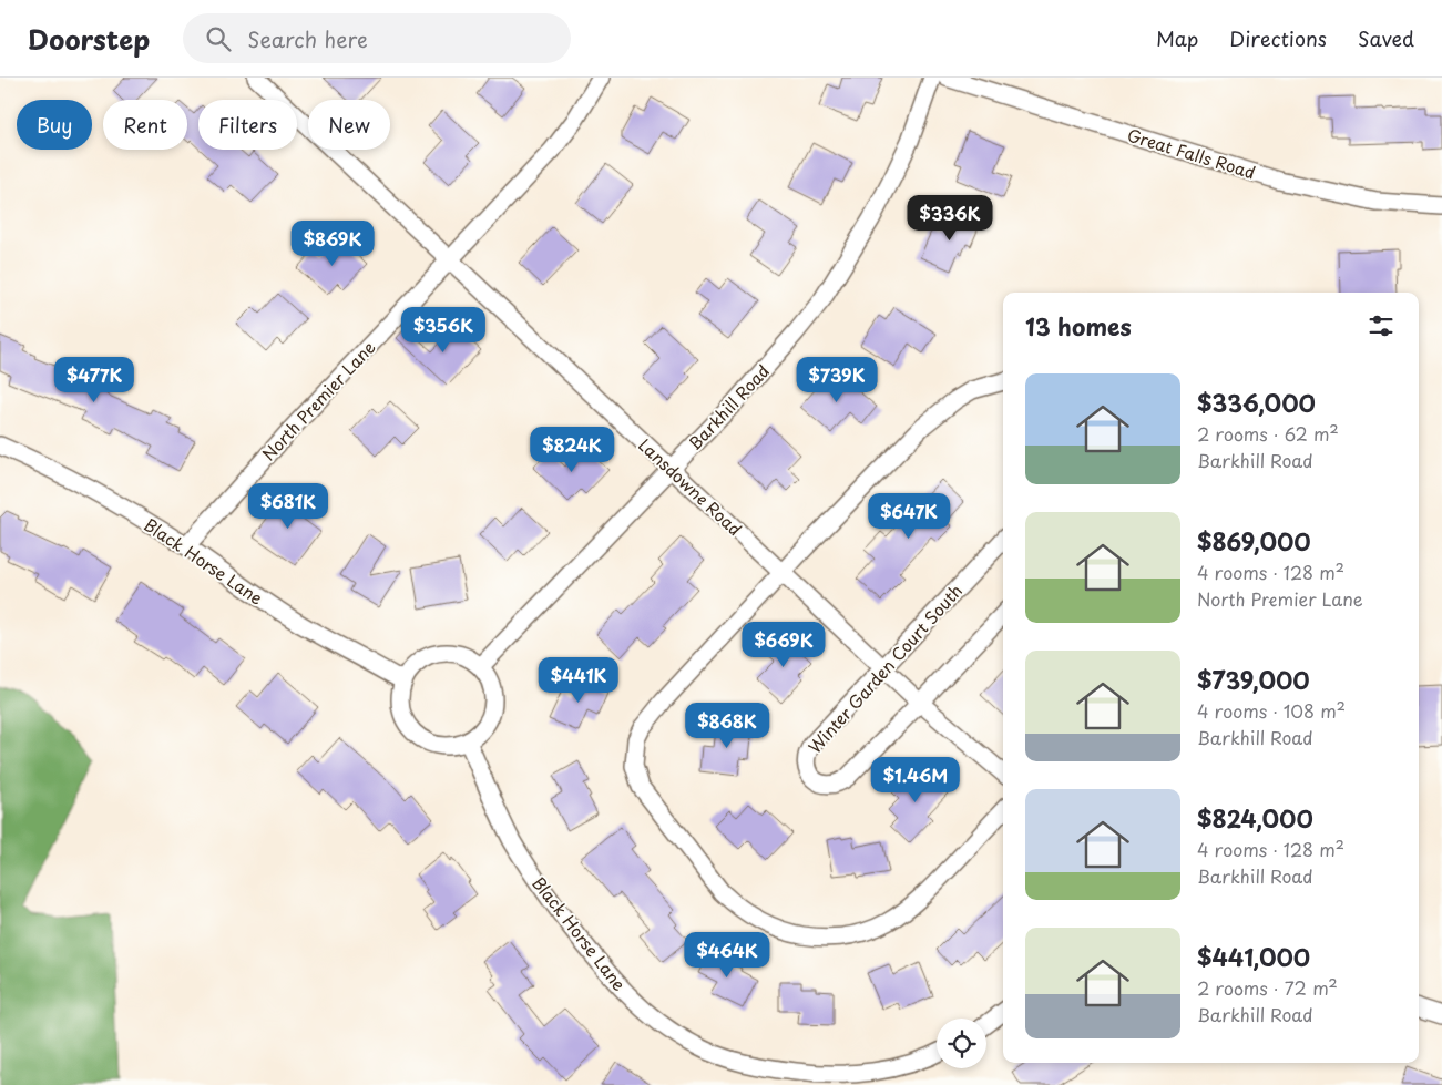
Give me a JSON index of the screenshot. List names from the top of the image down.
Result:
{
  "streets": {
    "street": [
      "Great Falls Road",
      "North Premier Lane",
      "Barkhill Road",
      "Lansdowne Road",
      "Black Horse Lane",
      "Winter Garden Court South"
    ]
  },
  "crossings": [
    ["North Premier Lane", "Lansdowne Road"],
    ["North Premier Lane", "Black Horse Lane"],
    ["Barkhill Road", "Lansdowne Road"],
    ["Barkhill Road", "Black Horse Lane"],
    ["Lansdowne Road", "Winter Garden Court South"]
  ],
  "page": {
    "header": "Doorstep",
    "search": "Search here",
    "nav": ["Map", "Directions", "Saved"],
    "chip": [
      "Buy",
      "Rent",
      "Filters",
      "New"
    ],
    "price": [
      "$336K",
      "$869K",
      "$356K",
      "$477K",
      "$739K",
      "$824K",
      "$681K",
      "$647K",
      "$669K",
      "$441K",
      "$868K",
      "$1.46M",
      "$464K"
    ],
    "heading": "13 homes",
    "list": [
      {
        "name": "$336,000",
        "note": "2 rooms · 62 m² · Barkhill Road"
      },
      {
        "name": "$869,000",
        "note": "4 rooms · 128 m² · North Premier Lane"
      },
      {
        "name": "$739,000",
        "note": "4 rooms · 108 m² · Barkhill Road"
      },
      {
        "name": "$824,000",
        "note": "4 rooms · 128 m² · Barkhill Road"
      },
      {
        "name": "$441,000",
        "note": "2 rooms · 72 m² · Barkhill Road"
      }
    ]
  }
}
